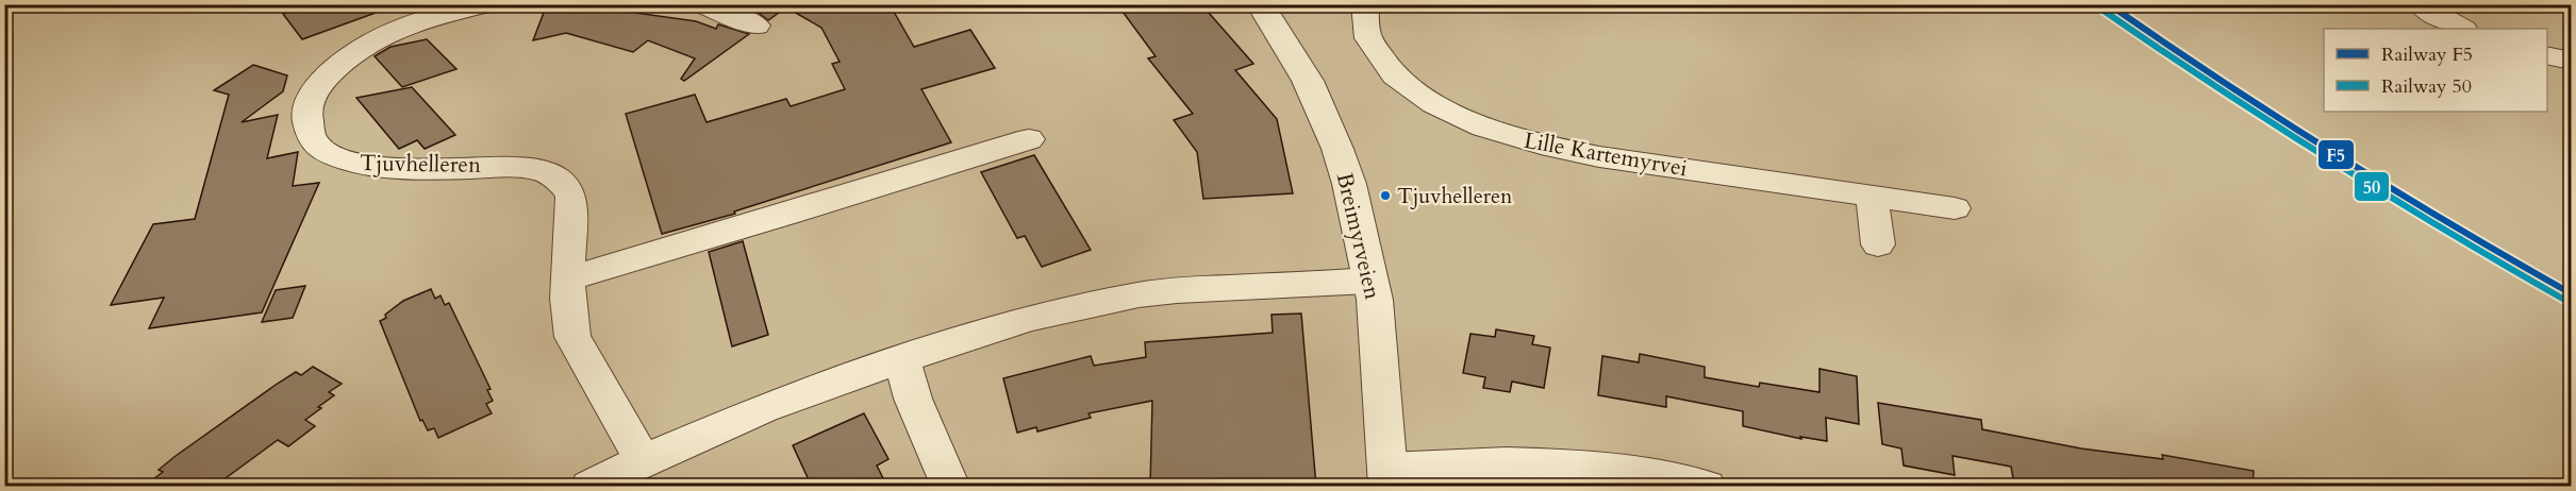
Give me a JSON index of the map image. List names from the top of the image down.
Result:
{
  "streets": {
    "street": ["Lille Kartemyrvei", "Tjuvhelleren", "Breimyrveien"]
  },
  "places": ["Tjuvhelleren"],
  "lines": ["rail line F5", "rail line 50"],
  "legend": ["Railway F5", "Railway 50"]
}
